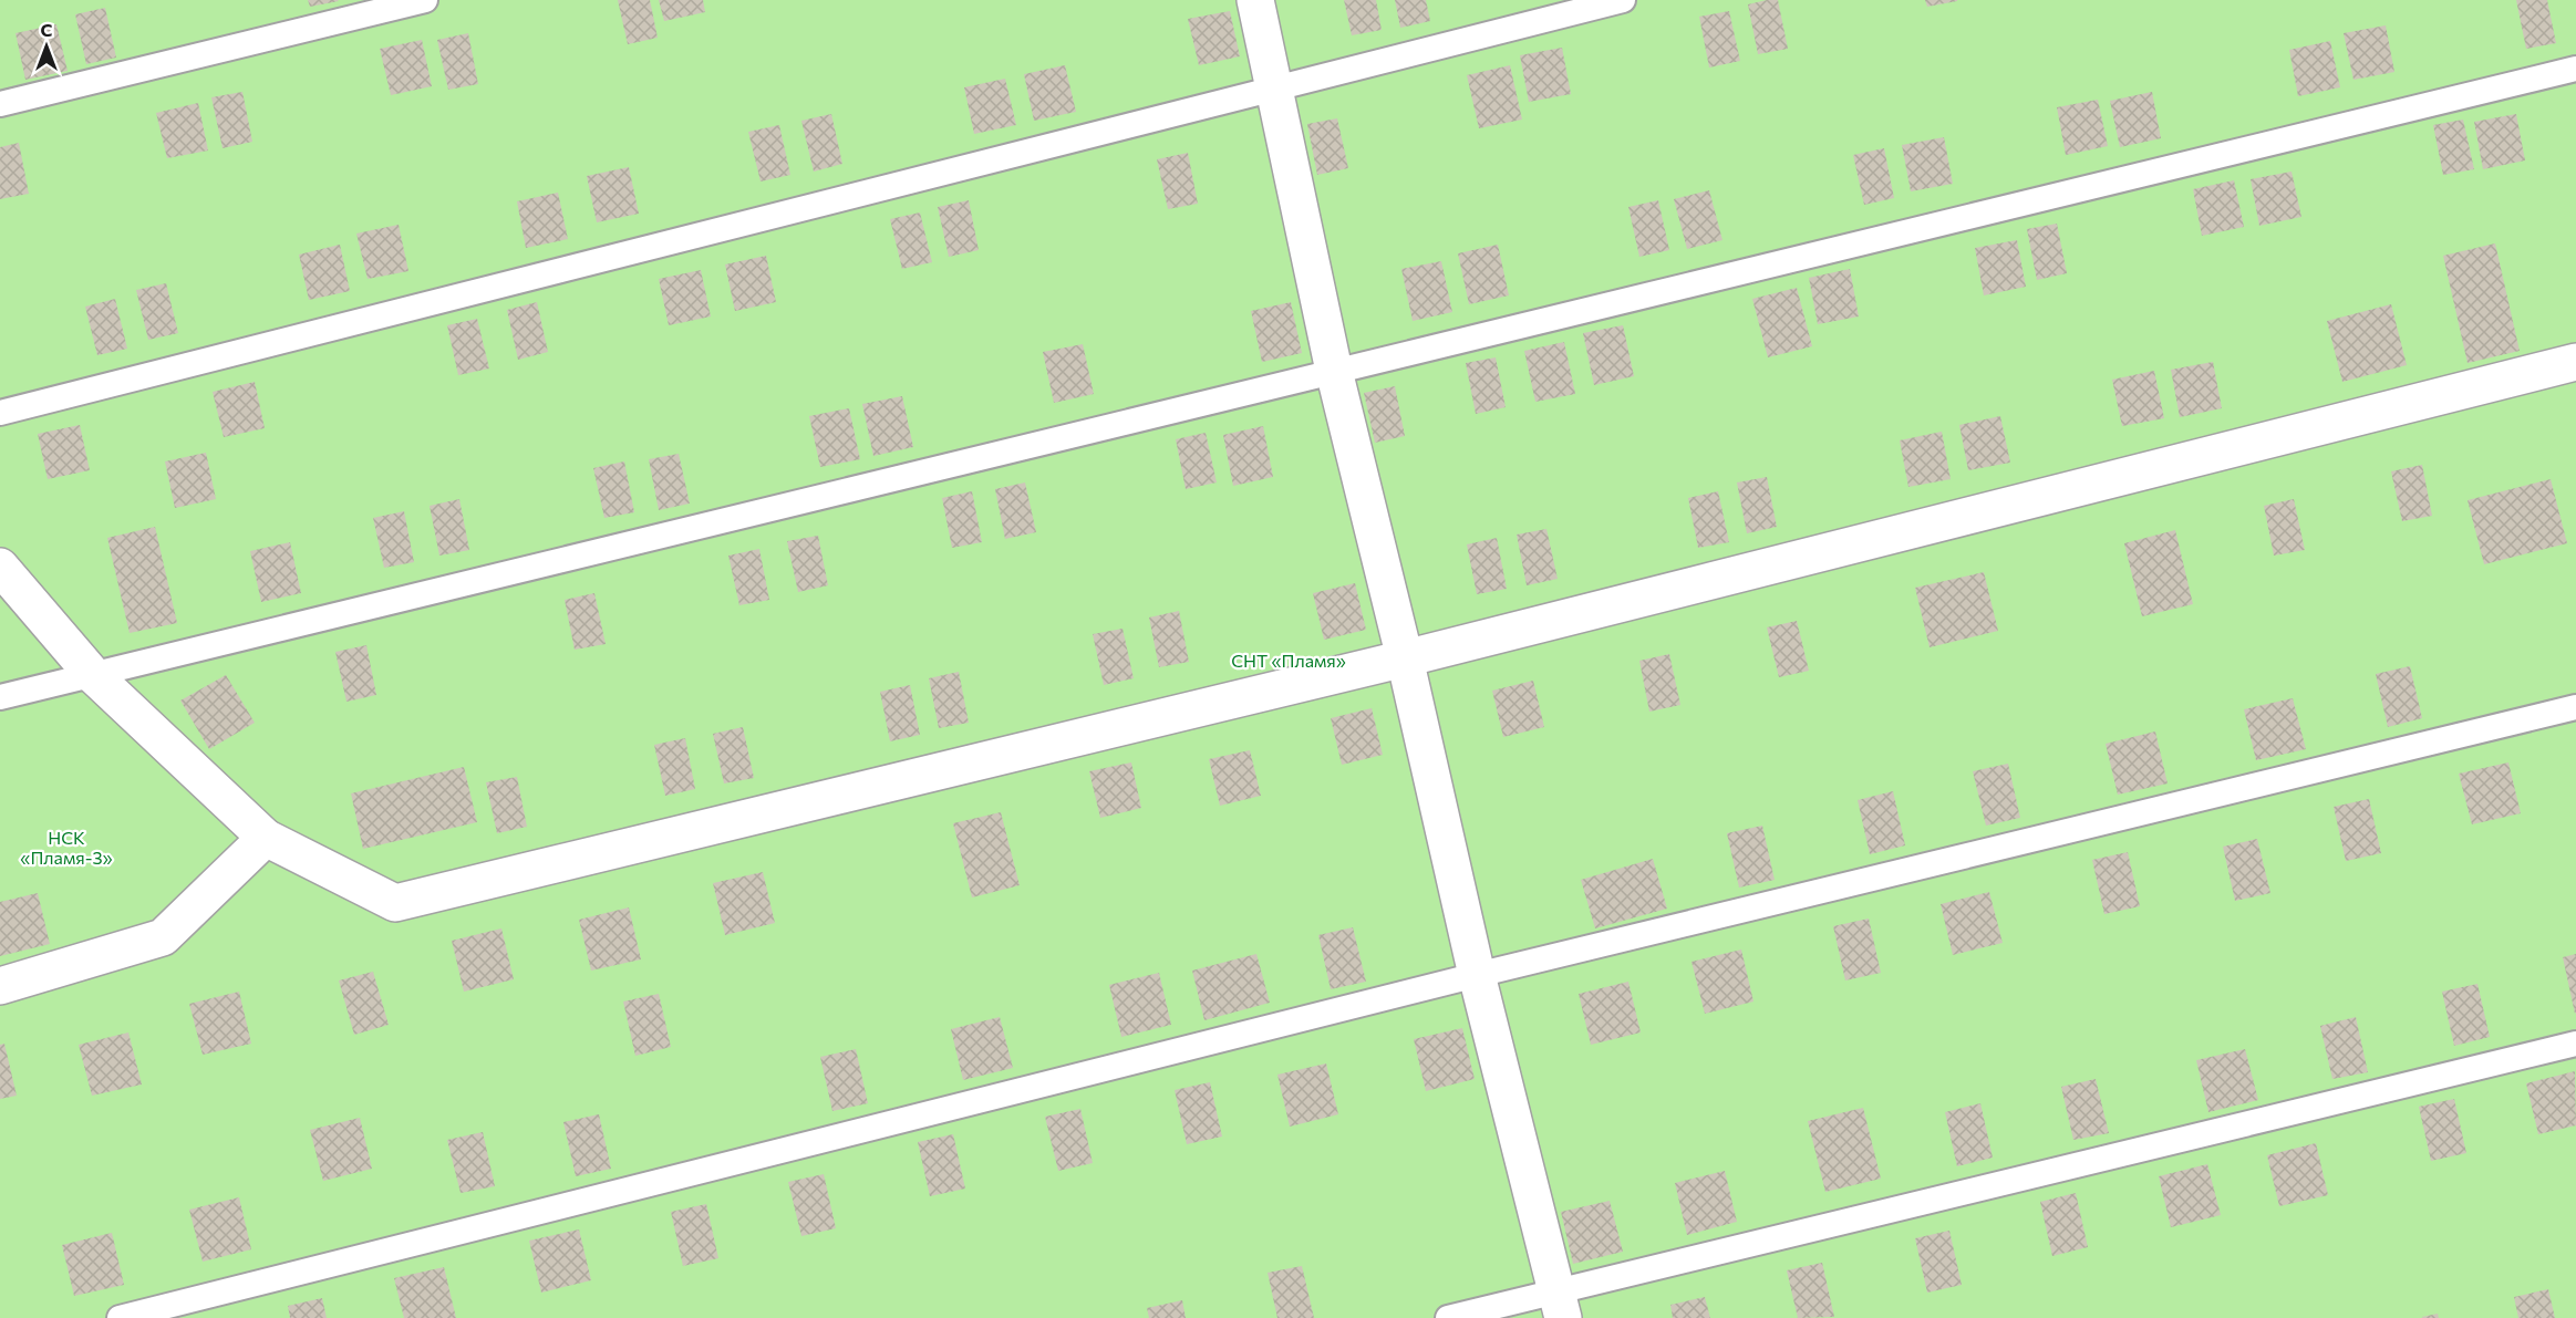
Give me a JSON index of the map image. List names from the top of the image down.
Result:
{
  "parks": ["СНТ «Пламя»", "НСК «Пламя-3»"],
  "north": "top"
}
